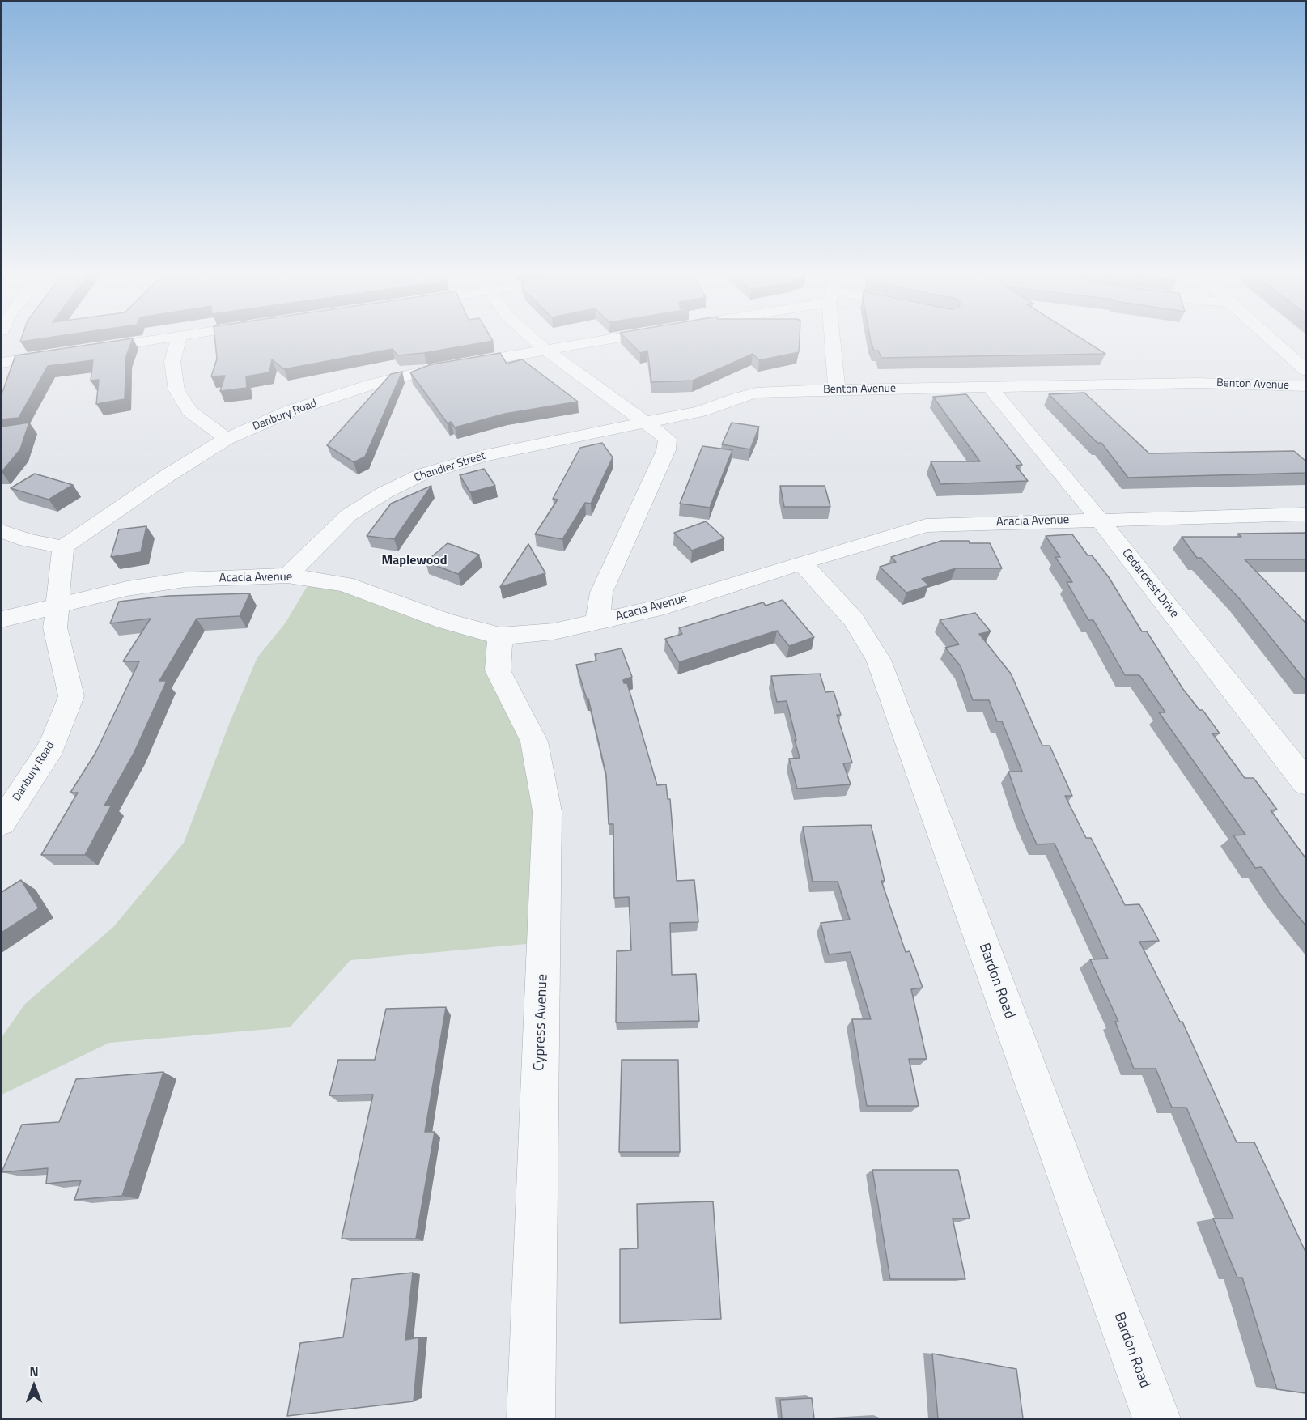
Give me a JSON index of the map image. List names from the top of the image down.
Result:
{
  "streets": {
    "street": [
      "Benton Avenue",
      "Danbury Road",
      "Chandler Street",
      "Acacia Avenue",
      "Cedarcrest Drive",
      "Bardon Road",
      "Cypress Avenue"
    ]
  },
  "crossings": [
    ["Benton Avenue", "Chandler Street"],
    ["Benton Avenue", "Cedarcrest Drive"],
    ["Danbury Road", "Acacia Avenue"],
    ["Chandler Street", "Acacia Avenue"],
    ["Acacia Avenue", "Cedarcrest Drive"],
    ["Acacia Avenue", "Bardon Road"],
    ["Acacia Avenue", "Cypress Avenue"]
  ],
  "districts": ["Maplewood"],
  "north": "top"
}
